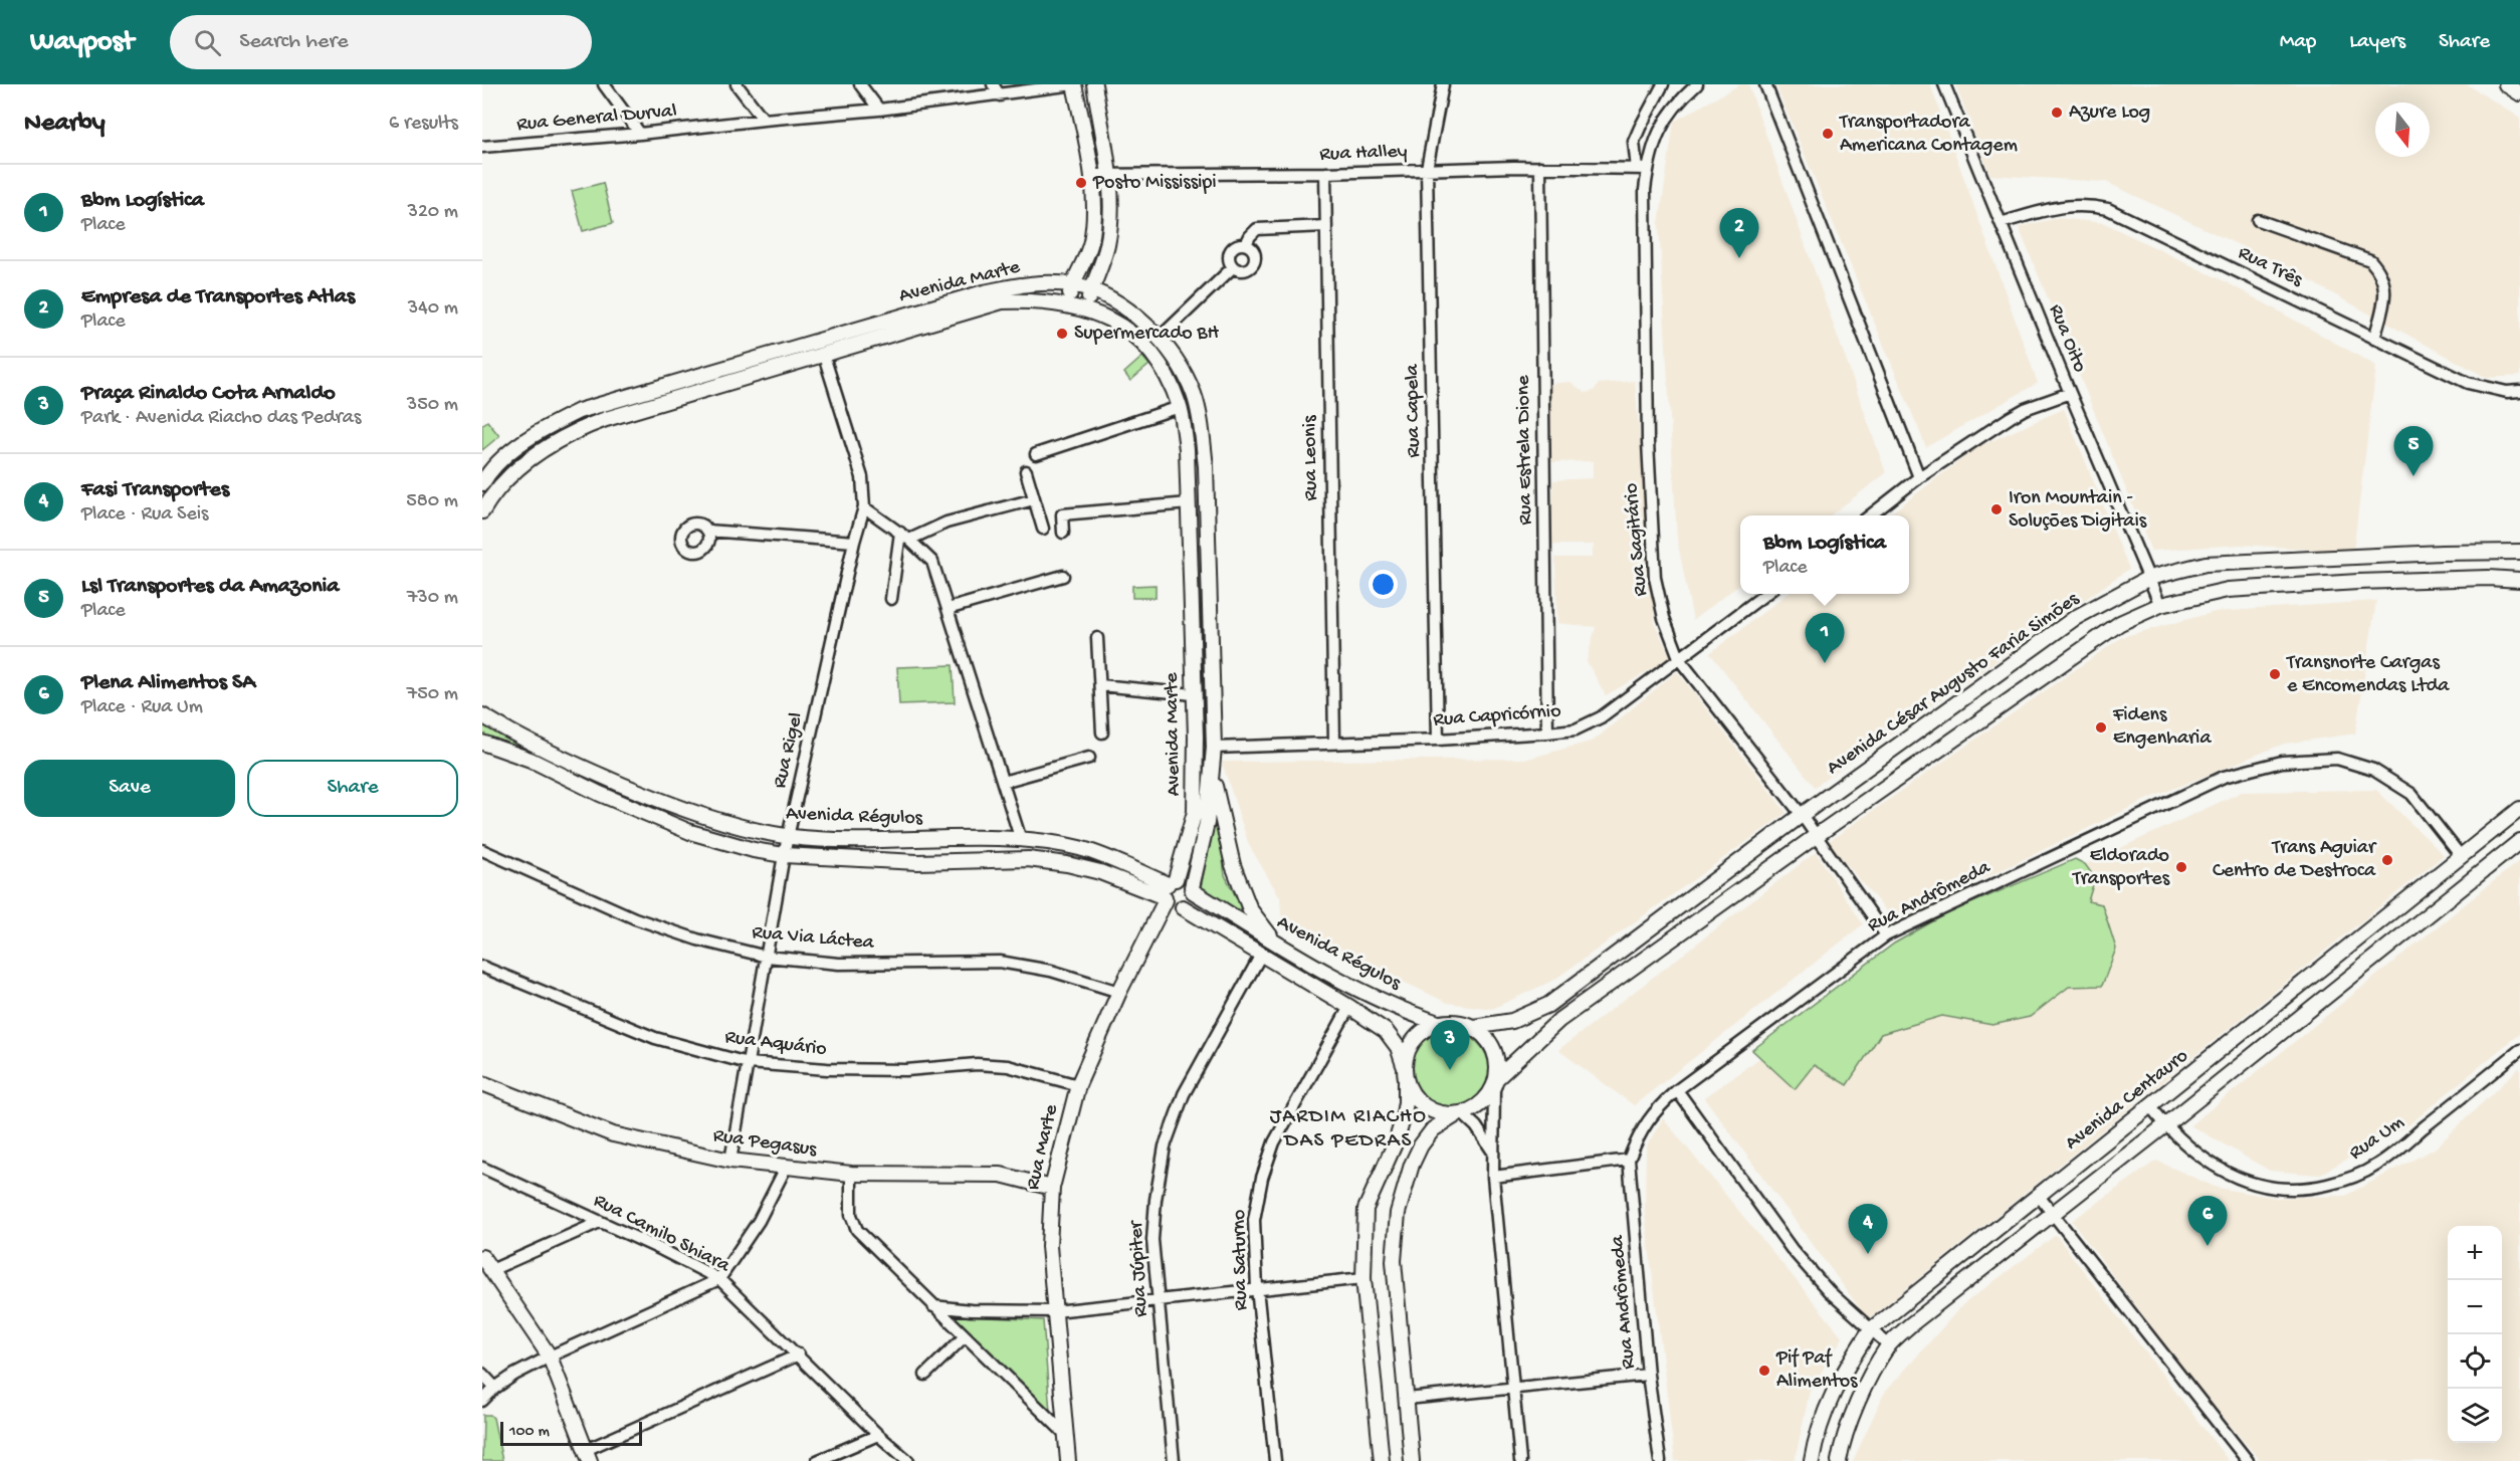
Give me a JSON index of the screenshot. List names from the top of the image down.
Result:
{
  "streets": {
    "street": [
      "Rua General Durval",
      "Rua Halley",
      "Rua Três",
      "Avenida Marte",
      "Rua Oito",
      "Rua Capela",
      "Rua Estrela Dione",
      "Rua Leonis",
      "Rua Sagitário",
      "Avenida César Augusto Faria Simões",
      "Rua Capricórnio",
      "Rua Rigel",
      "Avenida Régulos",
      "Rua Andrômeda",
      "Rua Via Láctea",
      "Rua Aquário",
      "Avenida Centauro",
      "Rua Um",
      "Rua Pegasus",
      "Rua Marte",
      "Rua Camilo Shiara",
      "Rua Saturno",
      "Rua Júpiter"
    ]
  },
  "crossings": [
    ["Rua Halley", "Rua Capela"],
    ["Rua Halley", "Rua Estrela Dione"],
    ["Rua Halley", "Rua Leonis"],
    ["Rua Halley", "Rua Sagitário"],
    ["Rua Três", "Rua Oito"],
    ["Avenida Marte", "Rua Capricórnio"],
    ["Avenida Marte", "Rua Rigel"],
    ["Avenida Marte", "Avenida Régulos"],
    ["Avenida Marte", "Rua Marte"],
    ["Rua Oito", "Avenida César Augusto Faria Simões"],
    ["Rua Capela", "Rua Capricórnio"],
    ["Rua Estrela Dione", "Rua Capricórnio"],
    ["Rua Leonis", "Rua Capricórnio"],
    ["Rua Sagitário", "Avenida César Augusto Faria Simões"],
    ["Rua Sagitário", "Rua Capricórnio"],
    ["Rua Sagitário", "Rua Andrômeda"],
    ["Avenida César Augusto Faria Simões", "Avenida Régulos"],
    ["Rua Rigel", "Avenida Régulos"],
    ["Rua Rigel", "Rua Via Láctea"],
    ["Rua Rigel", "Rua Aquário"],
    ["Rua Rigel", "Rua Pegasus"],
    ["Avenida Régulos", "Rua Marte"],
    ["Avenida Régulos", "Rua Saturno"],
    ["Avenida Régulos", "Rua Júpiter"],
    ["Rua Andrômeda", "Avenida Centauro"],
    ["Rua Via Láctea", "Rua Marte"],
    ["Rua Aquário", "Rua Marte"],
    ["Avenida Centauro", "Rua Um"],
    ["Rua Pegasus", "Rua Marte"]
  ],
  "districts": ["JARDIM RIACHO DAS PEDRAS"],
  "places": [
    "Azure Log",
    "Transportadora Americana Contagem",
    "Posto Mississipi",
    "Supermercado BH",
    "Iron Mountain - Soluções Digitais",
    "Transnorte Cargas e Encomendas Ltda",
    "Fidens Engenharia",
    "Trans Aguiar Centro de Destroca",
    "Eldorado Transportes",
    "Pif Paf Alimentos"
  ],
  "scale_bar": "100 m",
  "north": "bottom",
  "page": {
    "header": "Waypost",
    "search": "Search here",
    "nav": ["Map", "Layers", "Share"],
    "heading": ["Nearby", "6 results"],
    "list": [
      {
        "mark": "1",
        "name": "Bbm Logística",
        "note": "Place",
        "value": "320 m"
      },
      {
        "mark": "2",
        "name": "Empresa de Transportes Atlas",
        "note": "Place",
        "value": "340 m"
      },
      {
        "mark": "3",
        "name": "Praça Rinaldo Cota Arnaldo",
        "note": "Park · Avenida Riacho das Pedras",
        "value": "350 m"
      },
      {
        "mark": "4",
        "name": "Fasi Transportes",
        "note": "Place · Rua Seis",
        "value": "580 m"
      },
      {
        "mark": "5",
        "name": "Lsl Transportes da Amazonia",
        "note": "Place",
        "value": "730 m"
      },
      {
        "mark": "6",
        "name": "Plena Alimentos SA",
        "note": "Place · Rua Um",
        "value": "750 m"
      }
    ],
    "pins": [
      "2",
      "5",
      "1",
      "3",
      "6",
      "4"
    ],
    "popup": ["Bbm Logística", "Place"],
    "buttons": ["Save", "Share"],
    "map_buttons": ["+", "−"],
    "scale": "100 m"
  }
}
